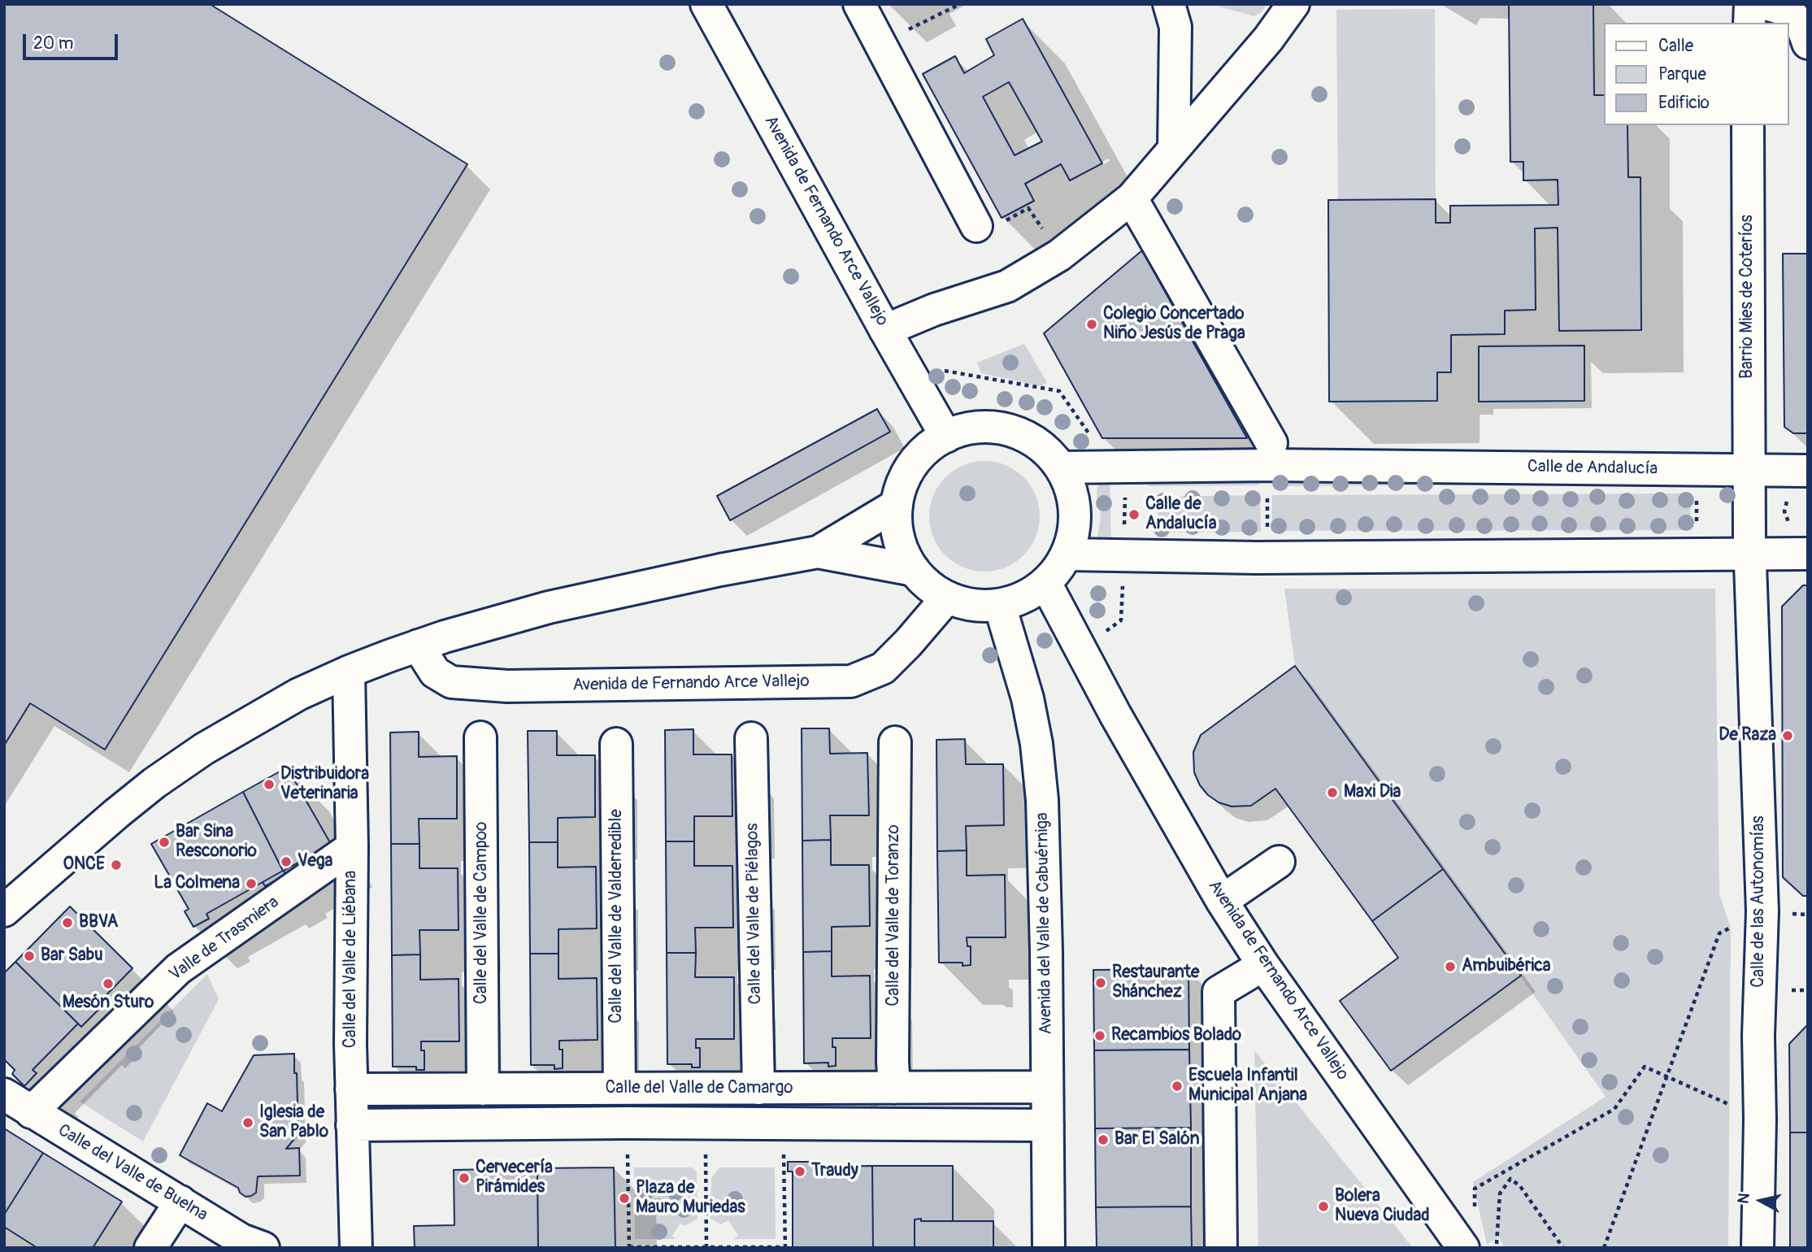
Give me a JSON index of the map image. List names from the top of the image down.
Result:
{
  "streets": {
    "street": [
      "Avenida de Fernando Arce Vallejo",
      "Barrio Mies de Coteríos",
      "Calle de Andalucía",
      "Calle de las Autonomías",
      "Calle del Valle de Campoo",
      "Calle del Valle de Piélagos",
      "Calle del Valle de Toranzo",
      "Calle del Valle de Valderredible",
      "Avenida del Valle de Cabuérniga",
      "Valle de Trasmiera",
      "Calle del Valle de Liébana",
      "Calle del Valle de Camargo",
      "Calle del Valle de Buelna"
    ]
  },
  "crossings": [
    ["Avenida de Fernando Arce Vallejo", "Calle de Andalucía"],
    ["Avenida de Fernando Arce Vallejo", "Avenida del Valle de Cabuérniga"],
    ["Barrio Mies de Coteríos", "Calle de Andalucía"],
    ["Calle de Andalucía", "Avenida del Valle de Cabuérniga"],
    ["Calle del Valle de Campoo", "Calle del Valle de Camargo"],
    ["Calle del Valle de Piélagos", "Calle del Valle de Camargo"],
    ["Calle del Valle de Toranzo", "Calle del Valle de Camargo"],
    ["Calle del Valle de Valderredible", "Calle del Valle de Camargo"],
    ["Avenida del Valle de Cabuérniga", "Calle del Valle de Camargo"],
    ["Valle de Trasmiera", "Calle del Valle de Liébana"],
    ["Valle de Trasmiera", "Calle del Valle de Buelna"],
    ["Calle del Valle de Liébana", "Calle del Valle de Camargo"]
  ],
  "places": [
    "Colegio Concertado Niño Jesús de Praga",
    "Calle de Andalucía",
    "De Raza",
    "Distribuidora Veterinaria",
    "Maxi Dia",
    "Bar Sina Resconorio",
    "Vega",
    "ONCE",
    "La Colmena",
    "BBVA",
    "Bar Sabu",
    "Ambuibérica",
    "Restaurante Shánchez",
    "Mesón Sturo",
    "Recambios Bolado",
    "Escuela Infantil Municipal Anjana",
    "Iglesia de San Pablo",
    "Bar El Salón",
    "Traudy",
    "Cervecería Pirámides",
    "Plaza de Mauro Muriedas",
    "Bolera Nueva Ciudad"
  ],
  "legend": ["Calle", "Parque", "Edificio"],
  "scale_bar": "20 m",
  "north": "left"
}
